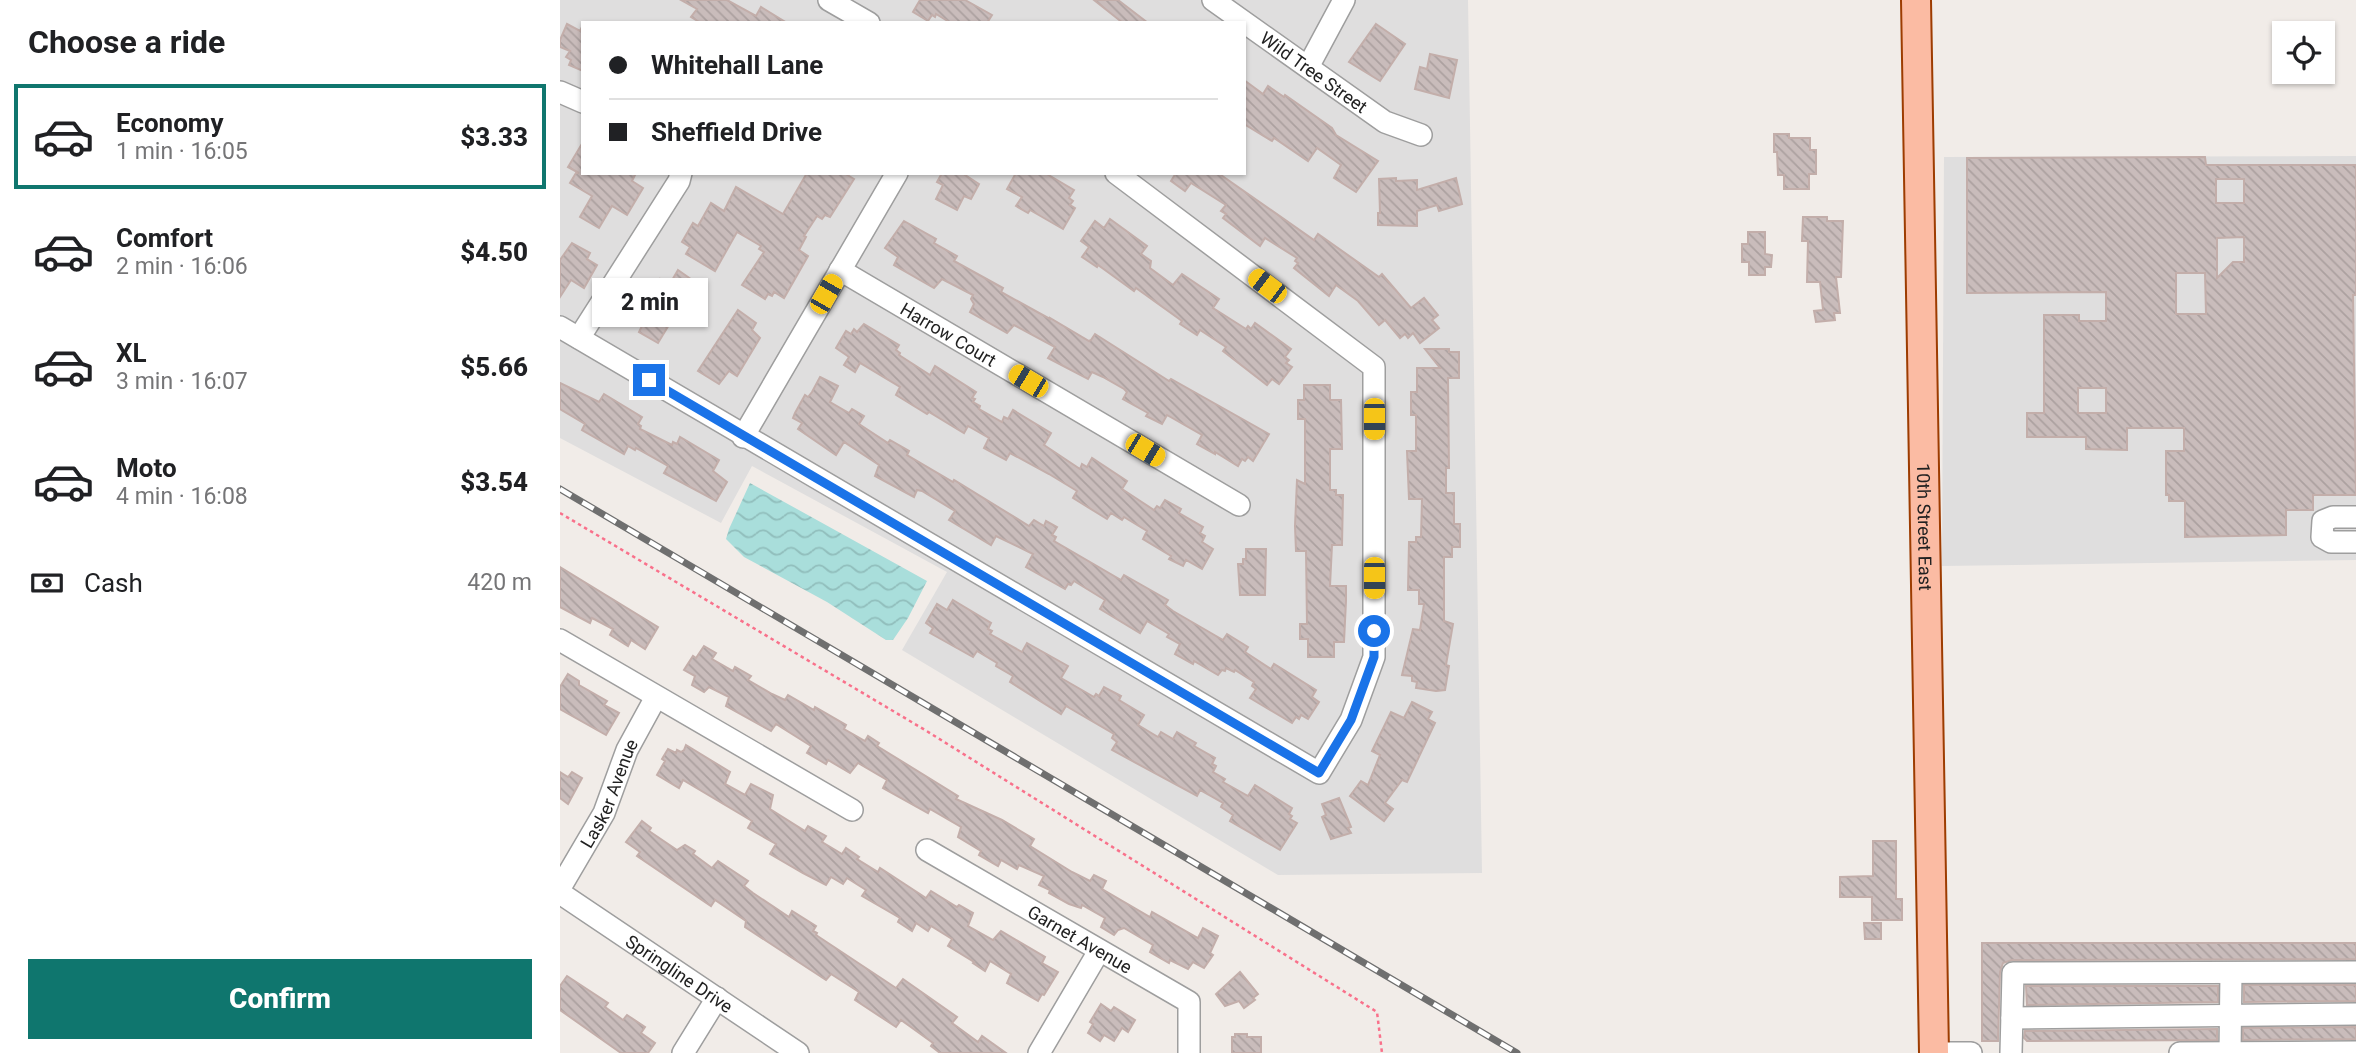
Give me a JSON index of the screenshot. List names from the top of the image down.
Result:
{
  "streets": {
    "main road": ["10th Street East"],
    "street": [
      "Wild Tree Street",
      "Harrow Court",
      "Lasker Avenue",
      "Garnet Avenue",
      "Springline Drive"
    ]
  },
  "crossings": [
    ["Lasker Avenue", "Springline Drive"]
  ],
  "page": {
    "heading": "Choose a ride",
    "banner": ["Whitehall Lane", "Sheffield Drive"],
    "list": [
      {
        "name": "Economy",
        "note": "1 min · 16:05",
        "value": "$3.33"
      },
      {
        "name": "Comfort",
        "note": "2 min · 16:06",
        "value": "$4.50"
      },
      {
        "name": "XL",
        "note": "3 min · 16:07",
        "value": "$5.66"
      },
      {
        "name": "Moto",
        "note": "4 min · 16:08",
        "value": "$3.54"
      }
    ],
    "bubble": "2 min",
    "pay": ["Cash", "420 m"],
    "buttons": "Confirm"
  }
}
